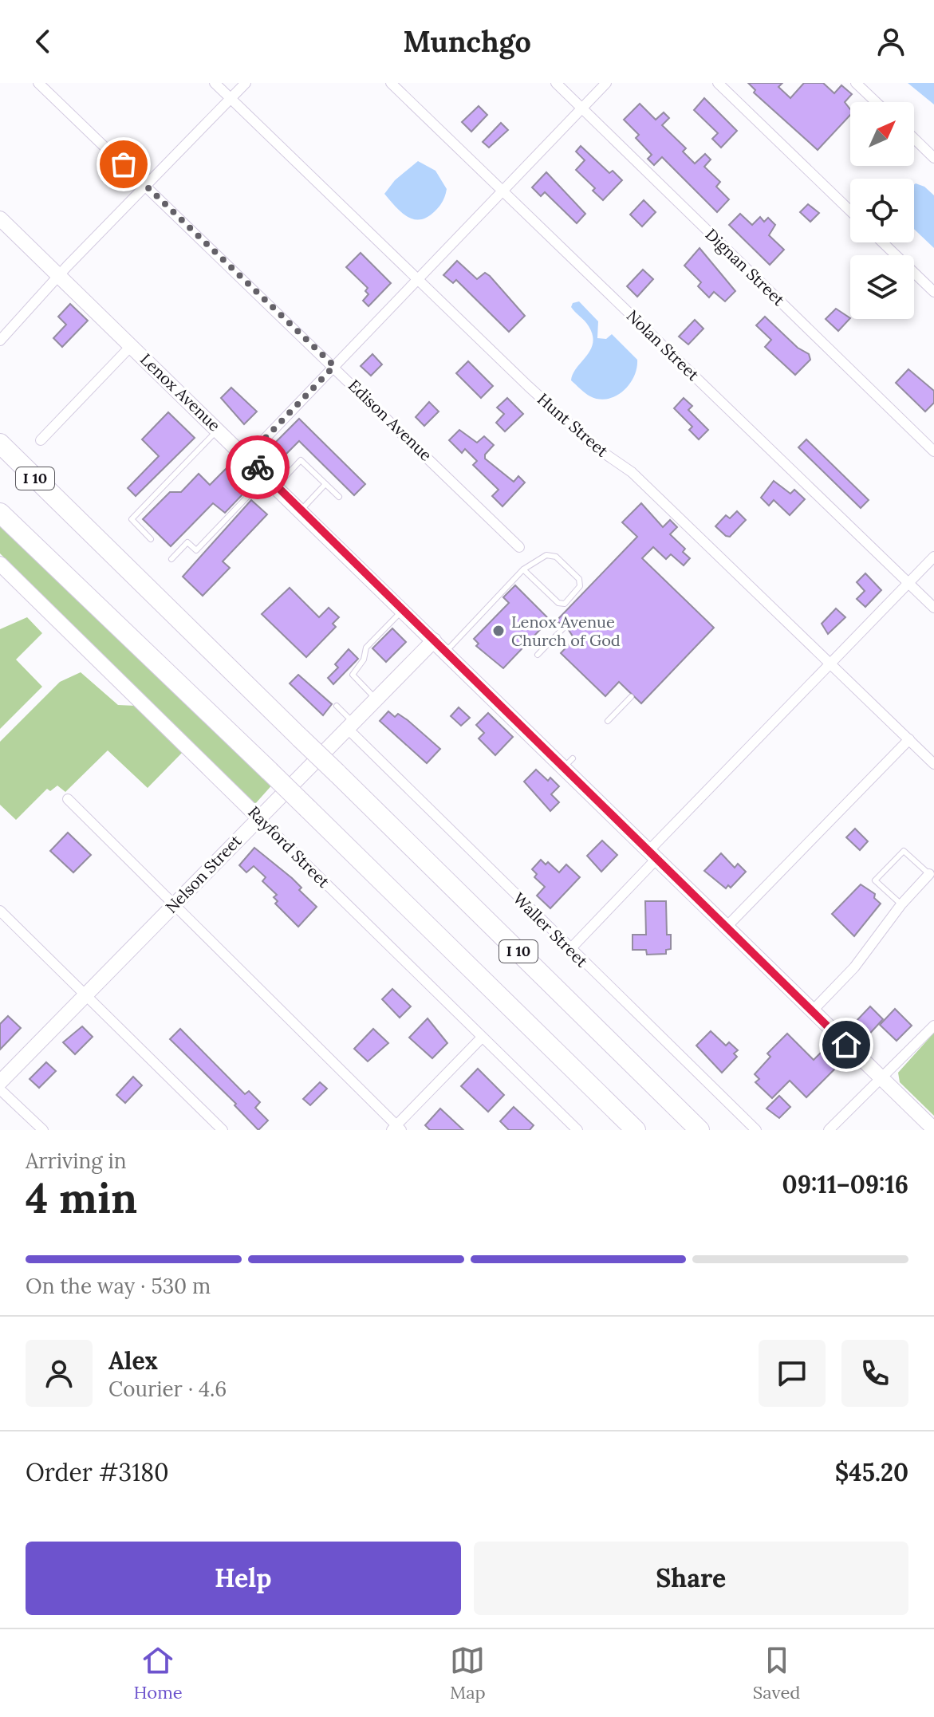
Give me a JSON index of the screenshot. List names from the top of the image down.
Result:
{
  "streets": {
    "highway": ["I 10"],
    "street": [
      "Dignan Street",
      "Nolan Street",
      "Lenox Avenue",
      "Edison Avenue",
      "Hunt Street",
      "Rayford Street",
      "Nelson Street",
      "Waller Street"
    ]
  },
  "crossings": [
    ["Lenox Avenue", "Nelson Street"],
    ["Rayford Street", "Nelson Street"],
    ["Nelson Street", "Waller Street"]
  ],
  "places": ["Lenox Avenue Church of God"],
  "north": "top right",
  "page": {
    "header": "Munchgo",
    "heading": ["4 min", "Arriving in", "09:11–09:16"],
    "panel": [
      "Alex",
      "Courier · 4.6",
      "Order #3180",
      "$45.20"
    ],
    "bar": "On the way · 530 m",
    "buttons": ["Help", "Share"],
    "tabs": ["Home", "Map", "Saved"]
  }
}
